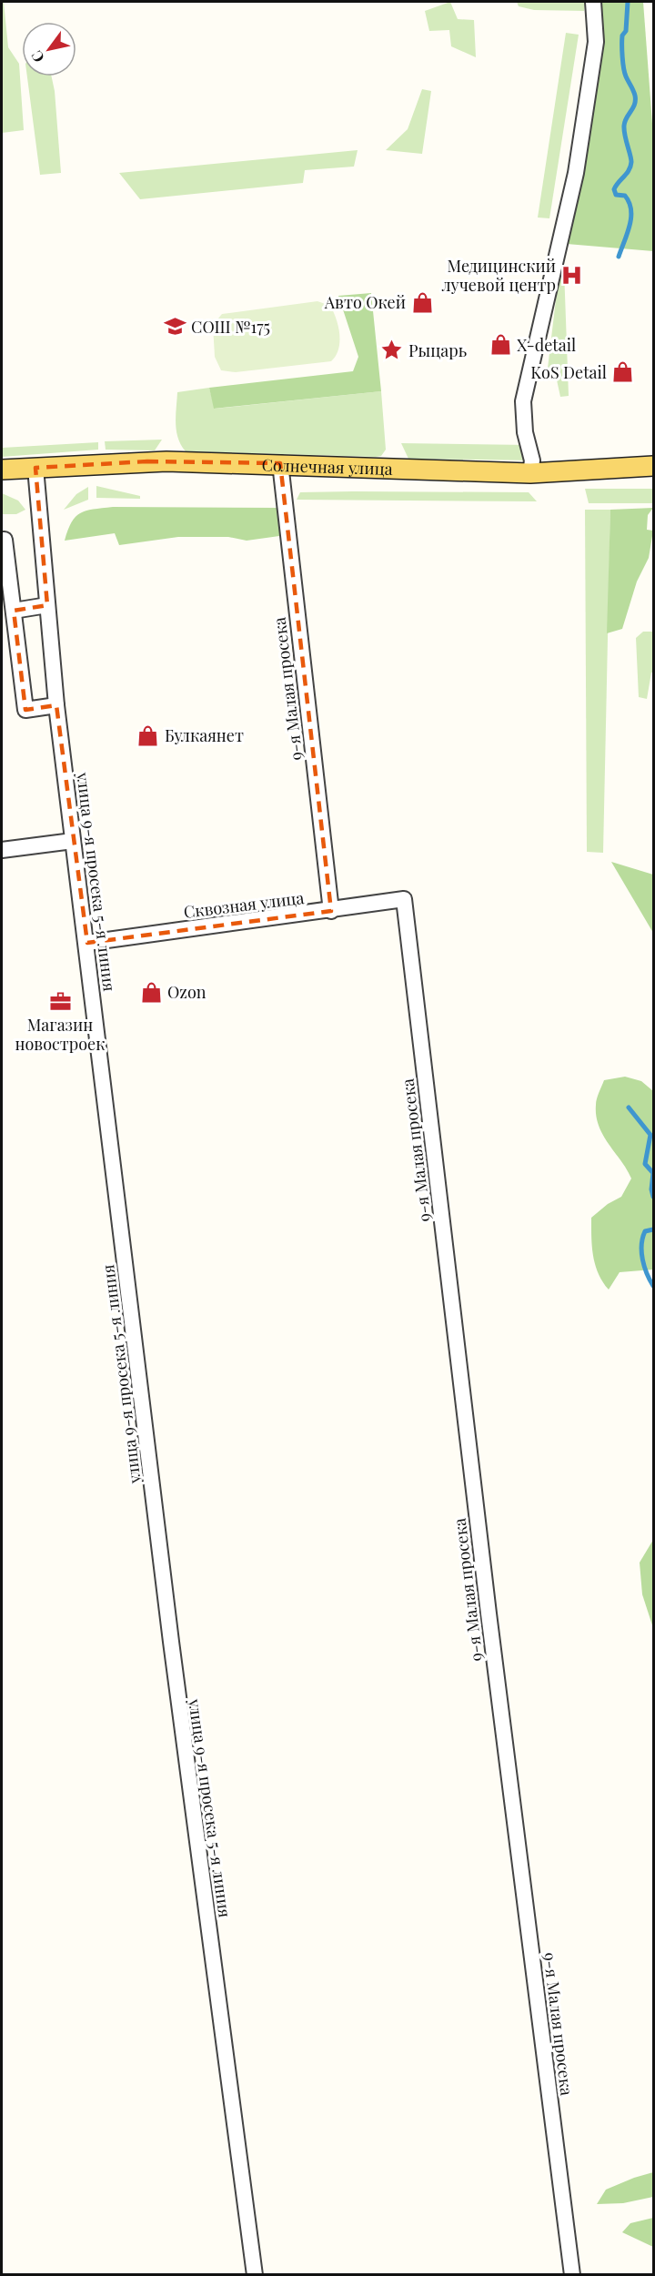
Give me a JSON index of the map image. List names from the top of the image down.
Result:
{
  "streets": {
    "main road": ["Солнечная улица"],
    "street": ["9-я Малая просека", "улица 9-я просека 5-я линия", "Сквозная улица"]
  },
  "crossings": [
    ["Солнечная улица", "9-я Малая просека"],
    ["Солнечная улица", "улица 9-я просека 5-я линия"],
    ["9-я Малая просека", "Сквозная улица"],
    ["улица 9-я просека 5-я линия", "Сквозная улица"]
  ],
  "places": {
    "hospital": ["Медицинский лучевой центр"],
    "shop": [
      "Авто Окей",
      "X-detail",
      "KoS Detail",
      "Булкаянет",
      "Ozon"
    ],
    "school or university": ["СОШ №175"],
    "place": ["Рыцарь"],
    "office": ["Магазин новостроек"]
  },
  "north": "bottom left"
}
